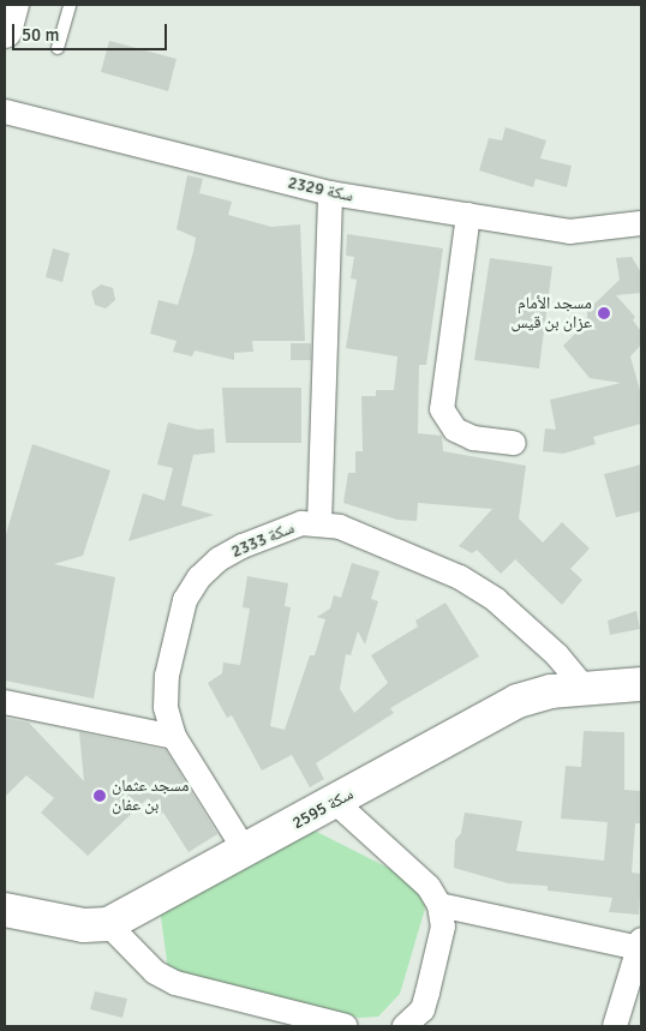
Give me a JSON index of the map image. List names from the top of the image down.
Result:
{
  "streets": {
    "street": ["سكة 2329", "سكة 2333", "سكة 2595"]
  },
  "crossings": [
    ["سكة 2333", "سكة 2595"]
  ],
  "places": ["مسجد الأمام عزان بن قيس", "مسجد عثمان بن عفان"],
  "scale_bar": "50 m"
}
